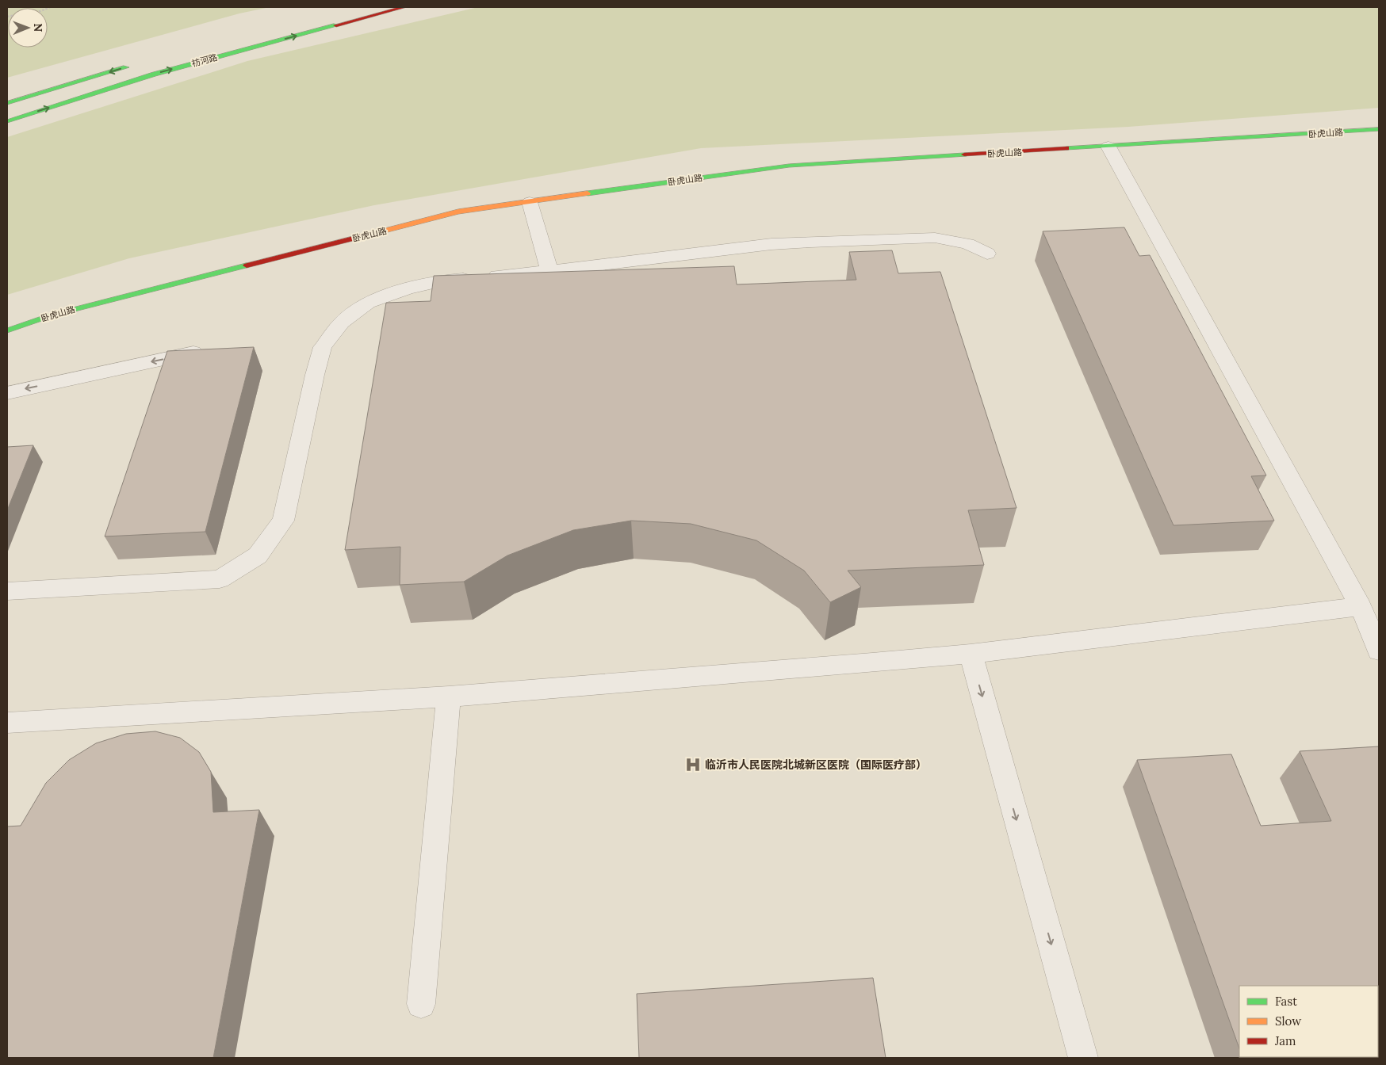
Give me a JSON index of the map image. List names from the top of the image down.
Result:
{
  "streets": {
    "street": ["祊河路", "卧虎山路"]
  },
  "places": {
    "hospital": ["临沂市人民医院北城新区医院（国际医疗部）"]
  },
  "legend": ["Fast", "Slow", "Jam"],
  "north": "right"
}
